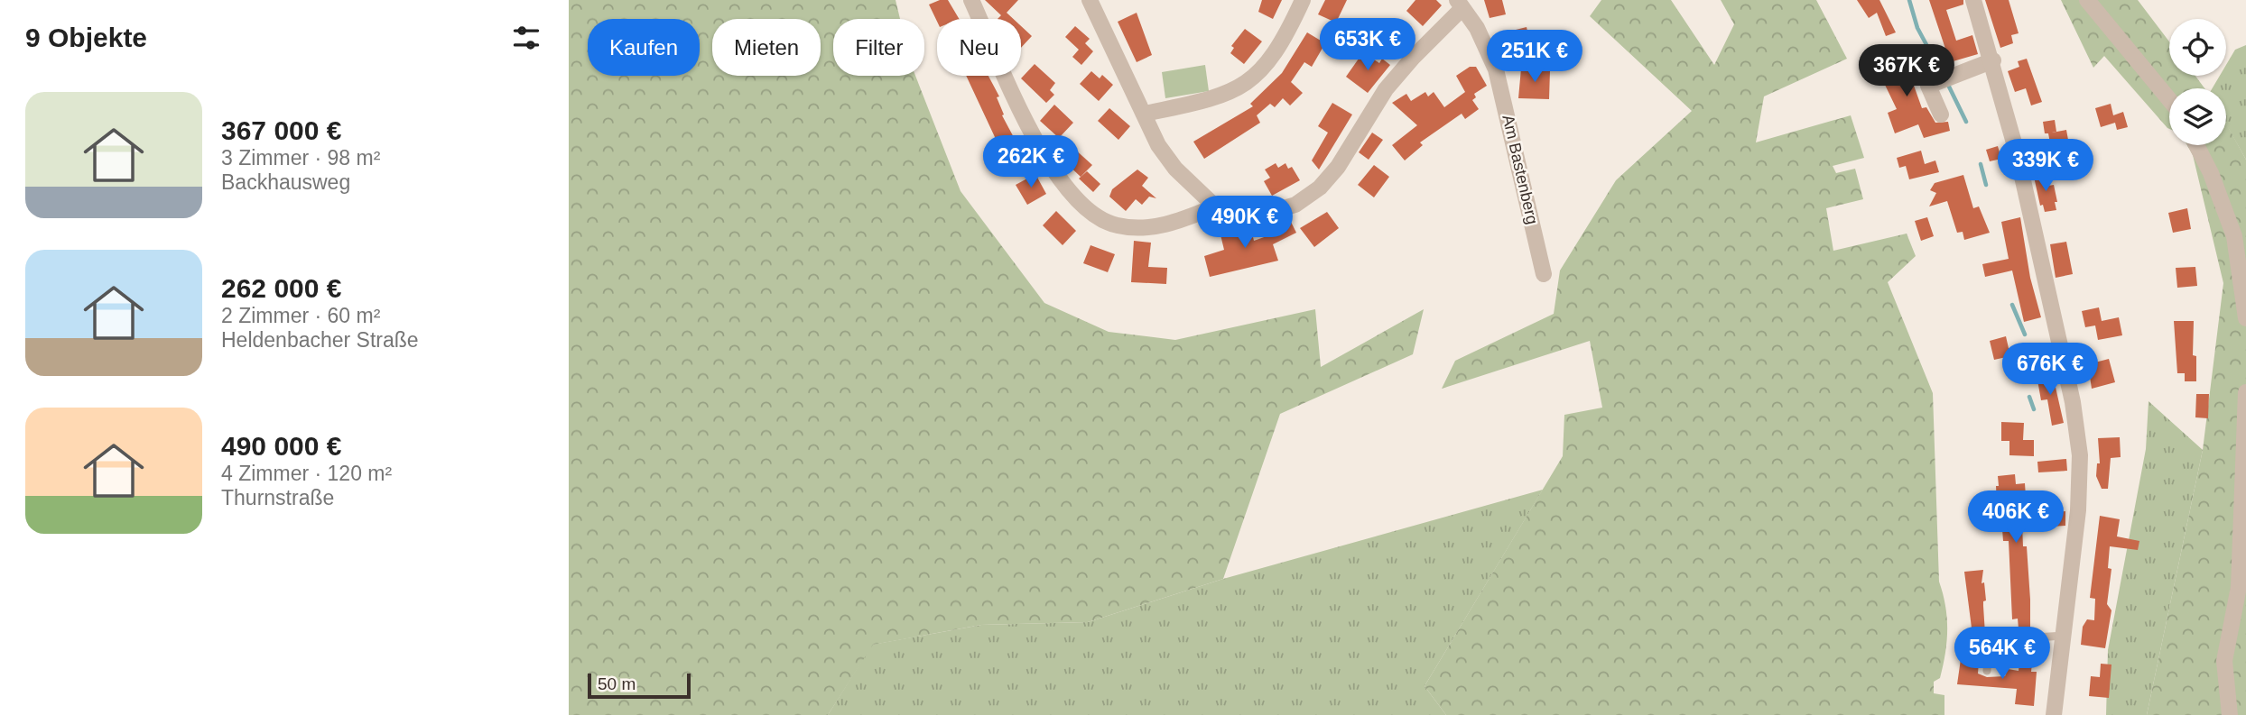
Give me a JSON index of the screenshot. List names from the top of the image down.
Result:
{
  "streets": {
    "street": ["Am Bastenberg"]
  },
  "scale_bar": "50 m",
  "page": {
    "heading": "9 Objekte",
    "price": [
      "653K €",
      "251K €",
      "367K €",
      "262K €",
      "339K €",
      "490K €",
      "676K €",
      "406K €",
      "564K €"
    ],
    "chip": [
      "Kaufen",
      "Mieten",
      "Filter",
      "Neu"
    ],
    "list": [
      {
        "name": "367 000 €",
        "note": "3 Zimmer · 98 m² · Backhausweg"
      },
      {
        "name": "262 000 €",
        "note": "2 Zimmer · 60 m² · Heldenbacher Straße"
      },
      {
        "name": "490 000 €",
        "note": "4 Zimmer · 120 m² · Thurnstraße"
      }
    ],
    "scale": "50 m"
  }
}
